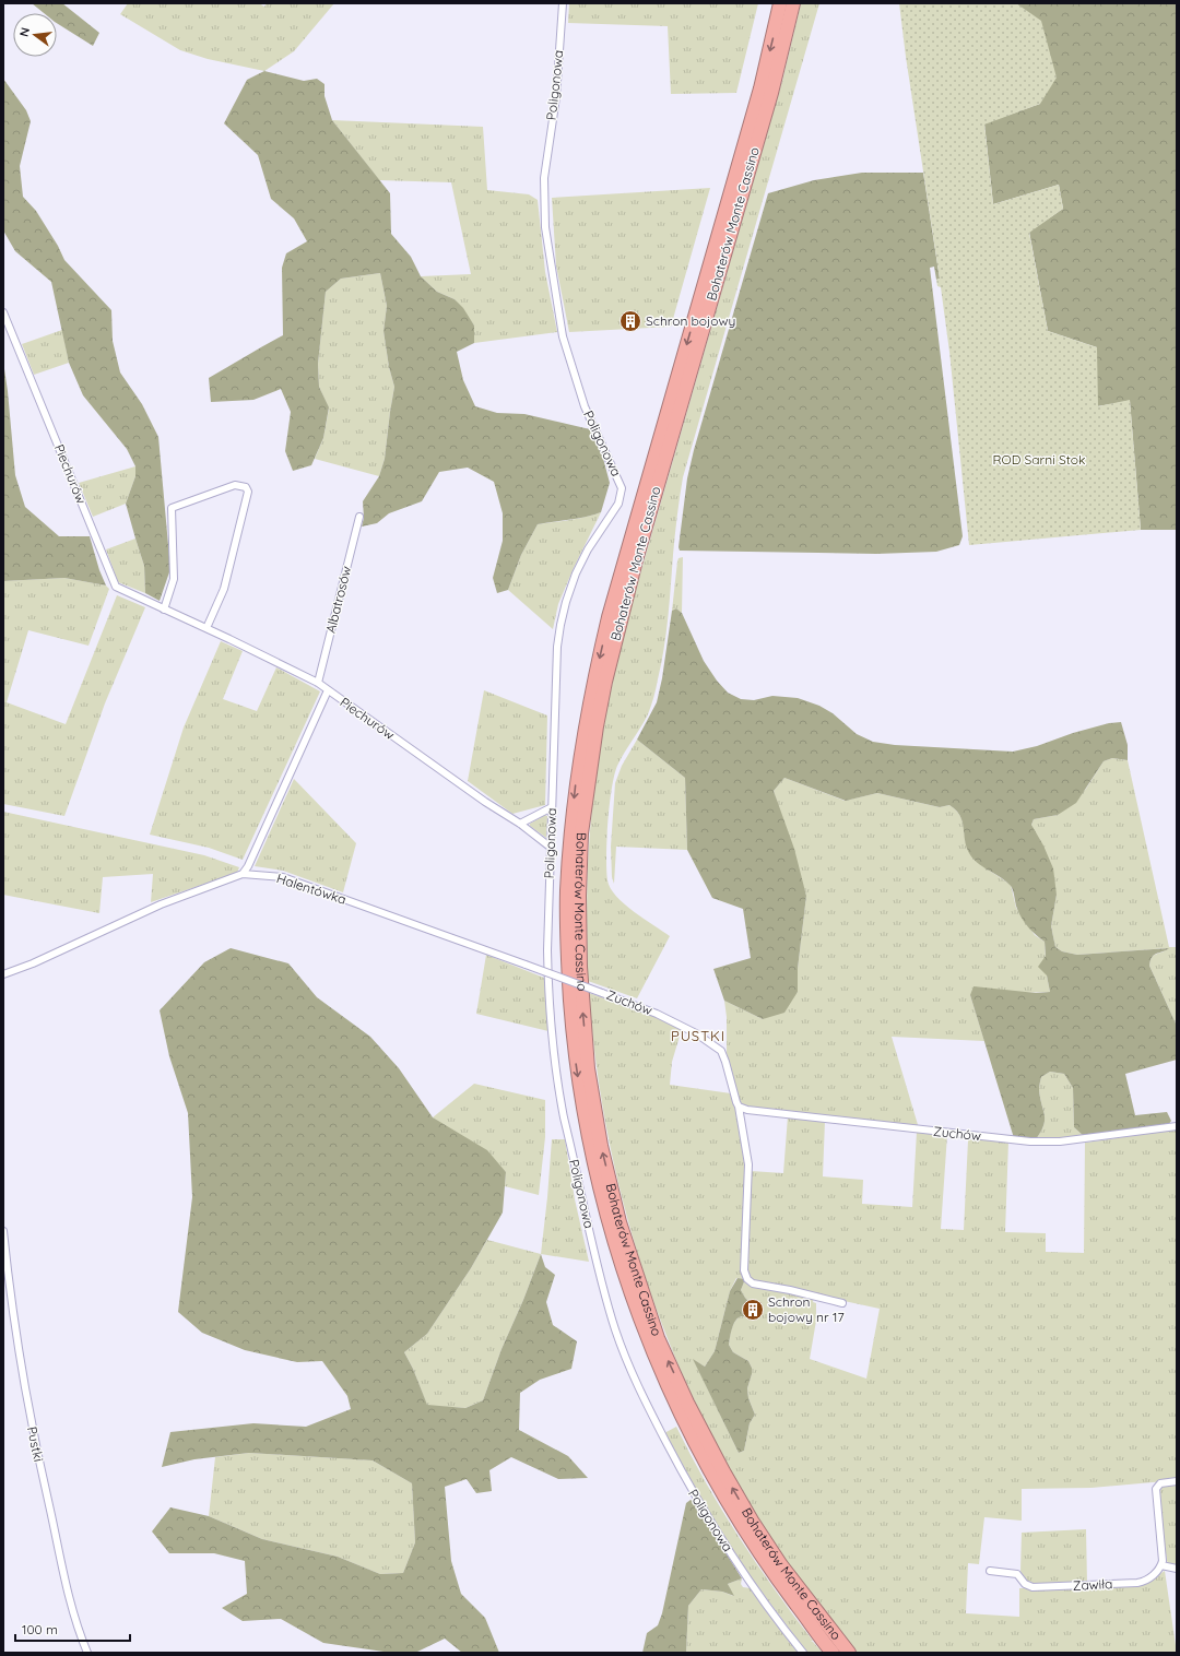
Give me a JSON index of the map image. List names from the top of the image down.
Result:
{
  "streets": {
    "highway": ["Bohaterów Monte Cassino"],
    "street": [
      "Poligonowa",
      "Piechurów",
      "Albatrosów",
      "Halentówka",
      "Zuchów",
      "Pustki",
      "Zawiła"
    ]
  },
  "crossings": [
    ["Poligonowa", "Piechurów"],
    ["Piechurów", "Albatrosów"],
    ["Halentówka", "Zuchów"]
  ],
  "districts": ["PUSTKI"],
  "parks": ["ROD Sarni Stok"],
  "places": {
    "building": ["Schron bojowy", "Schron bojowy nr 17"]
  },
  "scale_bar": "100 m",
  "north": "left"
}
